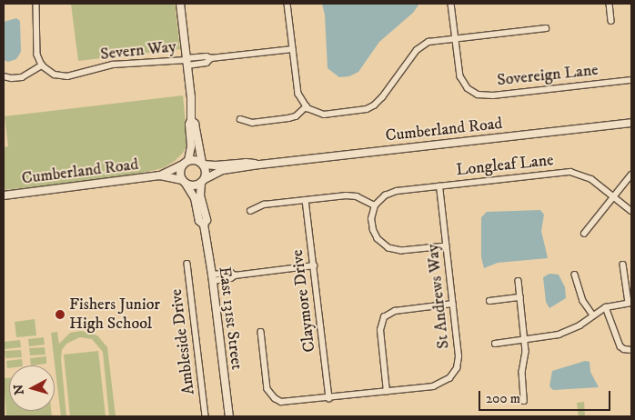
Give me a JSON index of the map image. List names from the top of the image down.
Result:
{
  "streets": {
    "street": [
      "Severn Way",
      "Sovereign Lane",
      "Cumberland Road",
      "Longleaf Lane",
      "St Andrews Way",
      "Claymore Drive",
      "East 131st Street",
      "Ambleside Drive"
    ]
  },
  "crossings": [
    ["Cumberland Road", "East 131st Street"],
    ["Longleaf Lane", "St Andrews Way"],
    ["St Andrews Way", "Claymore Drive"]
  ],
  "places": ["Fishers Junior High School"],
  "scale_bar": "200 m",
  "north": "left"
}
